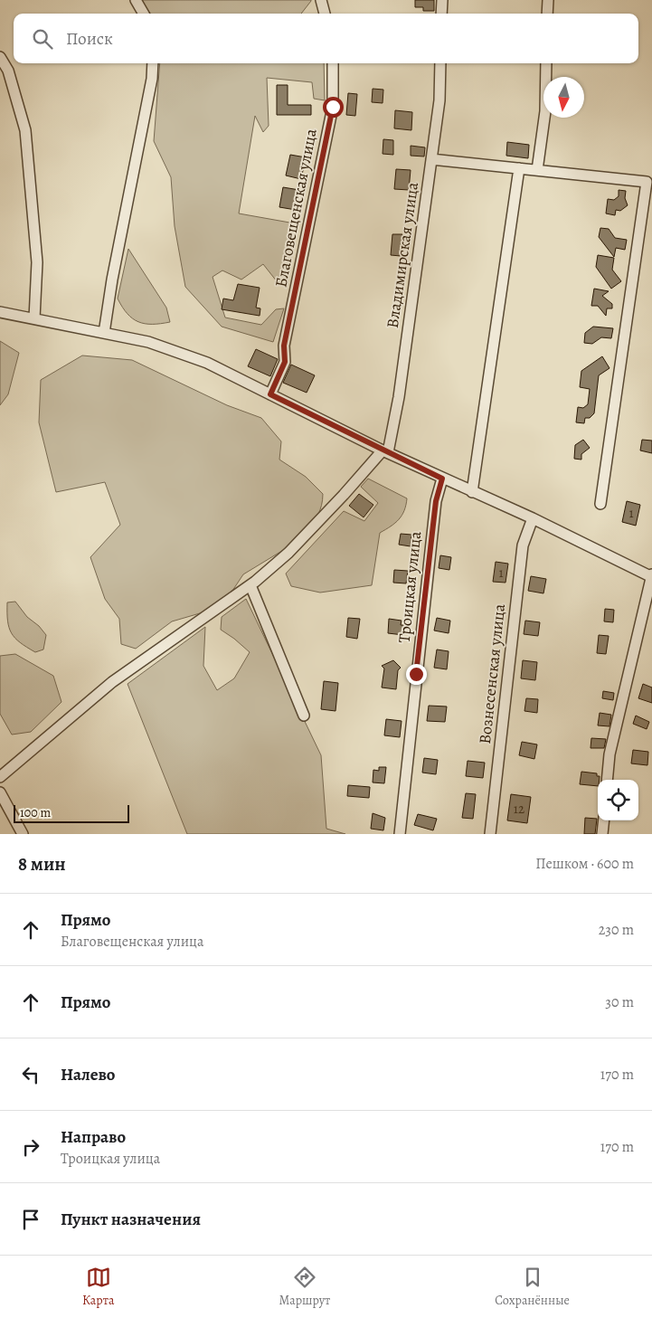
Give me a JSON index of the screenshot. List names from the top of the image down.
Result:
{
  "streets": {
    "street": [
      "Благовещенская улица",
      "Владимирская улица",
      "Троицкая улица",
      "Вознесенская улица"
    ]
  },
  "house_numbers": ["1", "1", "12"],
  "scale_bar": "100 m",
  "north": "bottom",
  "page": {
    "search": "Поиск",
    "scale": "100 m",
    "heading": ["8 мин", "Пешком · 600 m"],
    "list": [
      ["Прямо", "Благовещенская улица", "230 m"],
      ["Прямо", "30 m"],
      ["Налево", "170 m"],
      ["Направо", "Троицкая улица", "170 m"],
      "Пункт назначения"
    ],
    "nav": ["Карта", "Маршрут", "Сохранённые"]
  }
}
